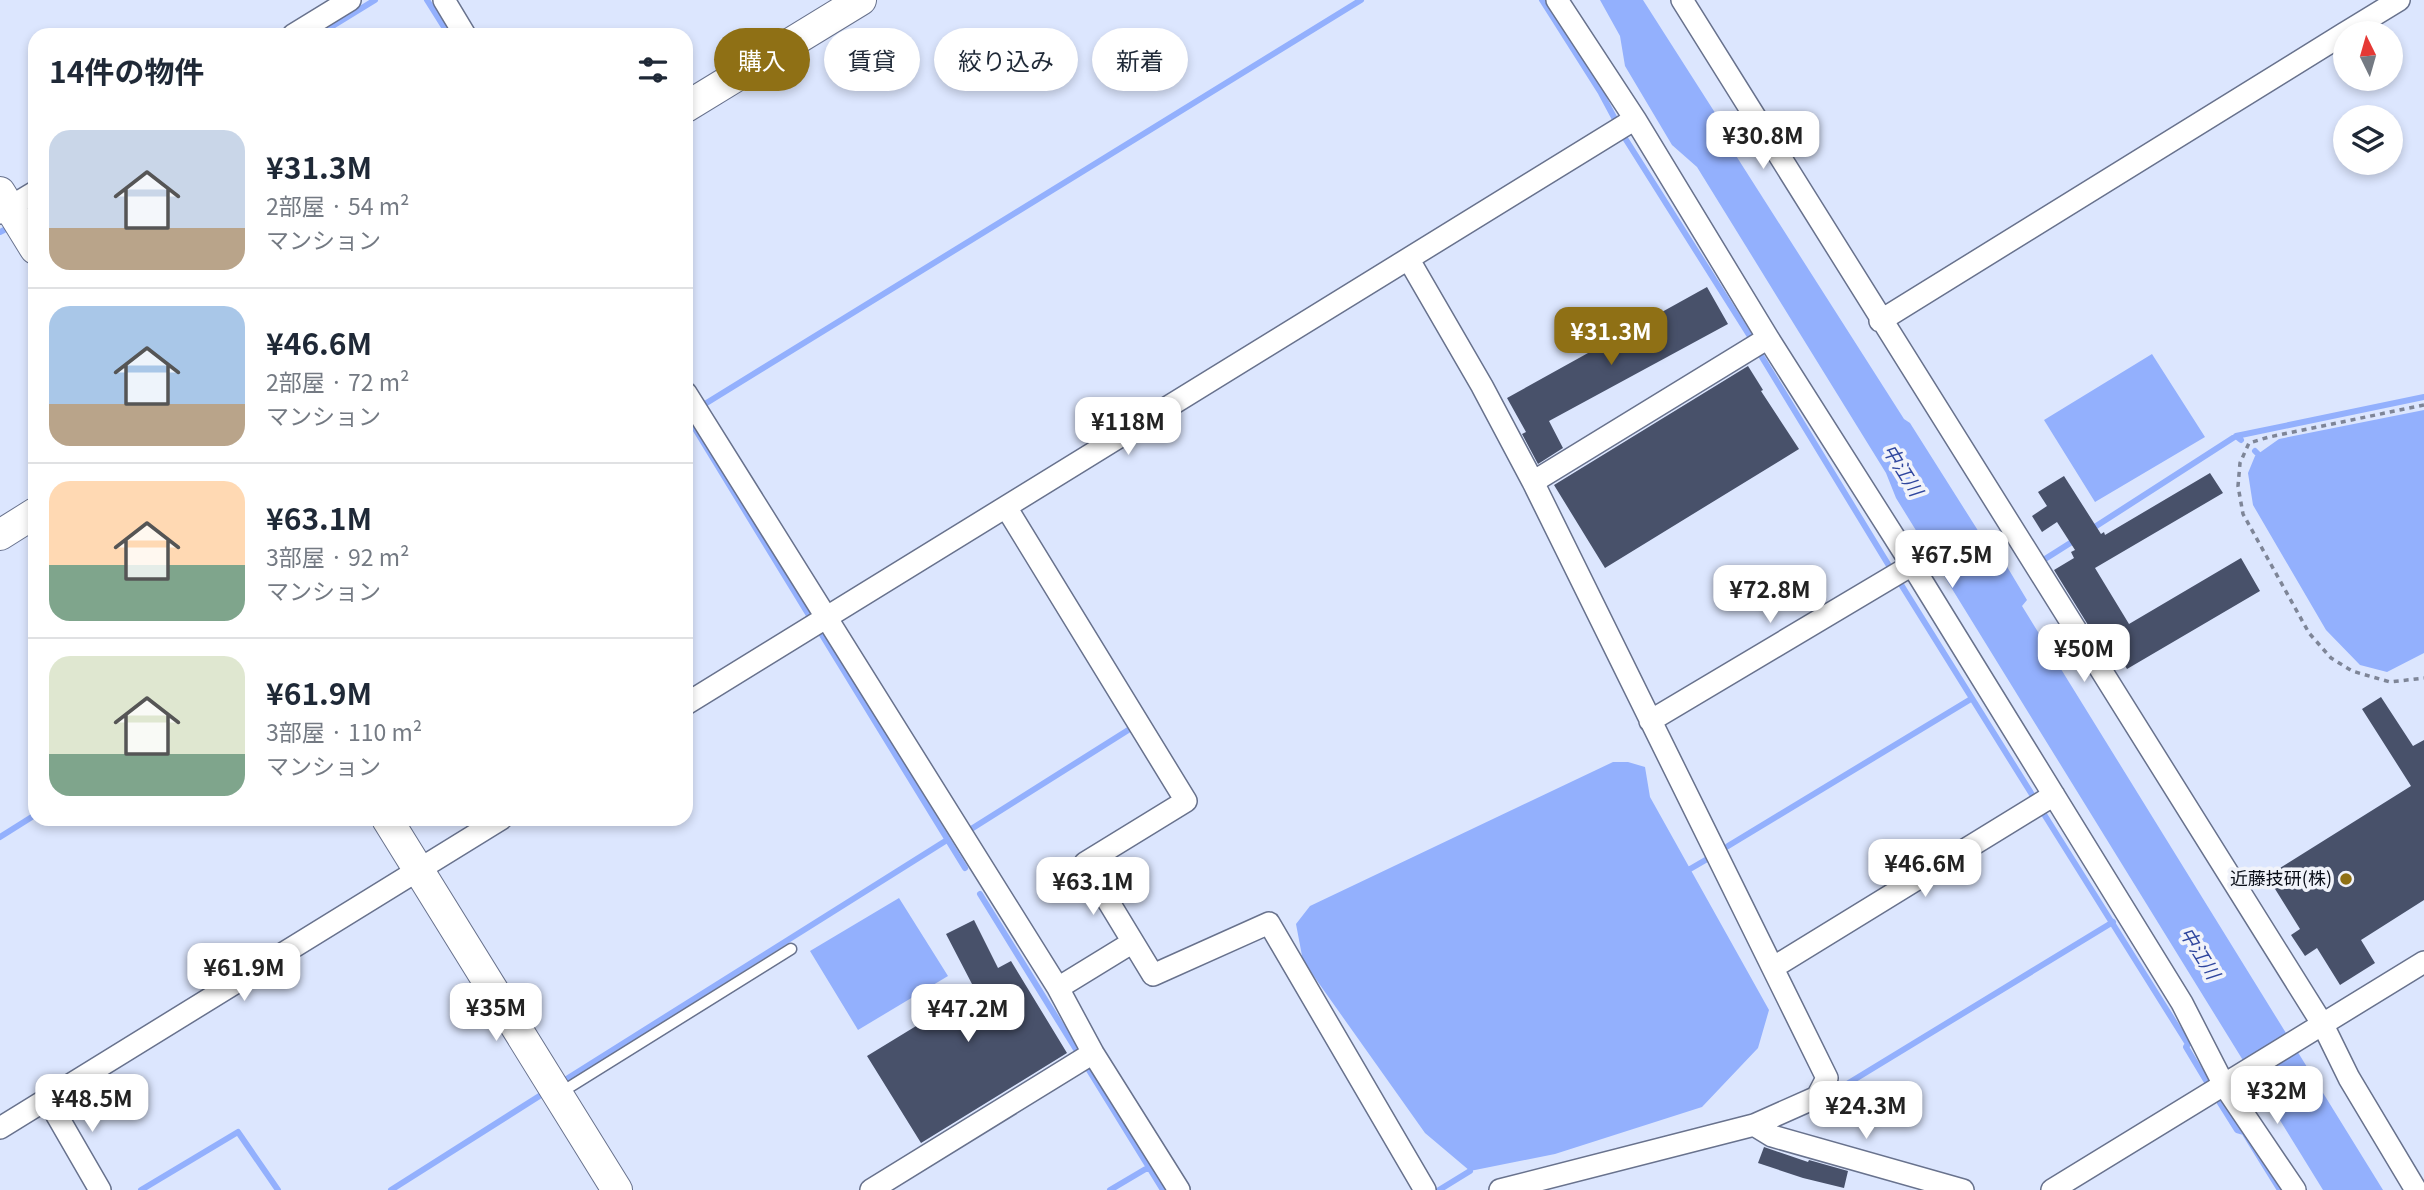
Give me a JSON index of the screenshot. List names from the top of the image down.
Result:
{
  "water": ["中江川"],
  "places": ["近藤技研(株)"],
  "north": "top",
  "page": {
    "chip": [
      "購入",
      "賃貸",
      "絞り込み",
      "新着"
    ],
    "heading": "14件の物件",
    "price": [
      "¥30.8M",
      "¥31.3M",
      "¥118M",
      "¥67.5M",
      "¥72.8M",
      "¥50M",
      "¥46.6M",
      "¥63.1M",
      "¥61.9M",
      "¥35M",
      "¥47.2M",
      "¥32M",
      "¥48.5M",
      "¥24.3M"
    ],
    "list": [
      {
        "name": "¥31.3M",
        "note": "2部屋 · 54 m² · マンション"
      },
      {
        "name": "¥46.6M",
        "note": "2部屋 · 72 m² · マンション"
      },
      {
        "name": "¥63.1M",
        "note": "3部屋 · 92 m² · マンション"
      },
      {
        "name": "¥61.9M",
        "note": "3部屋 · 110 m² · マンション"
      }
    ]
  }
}
